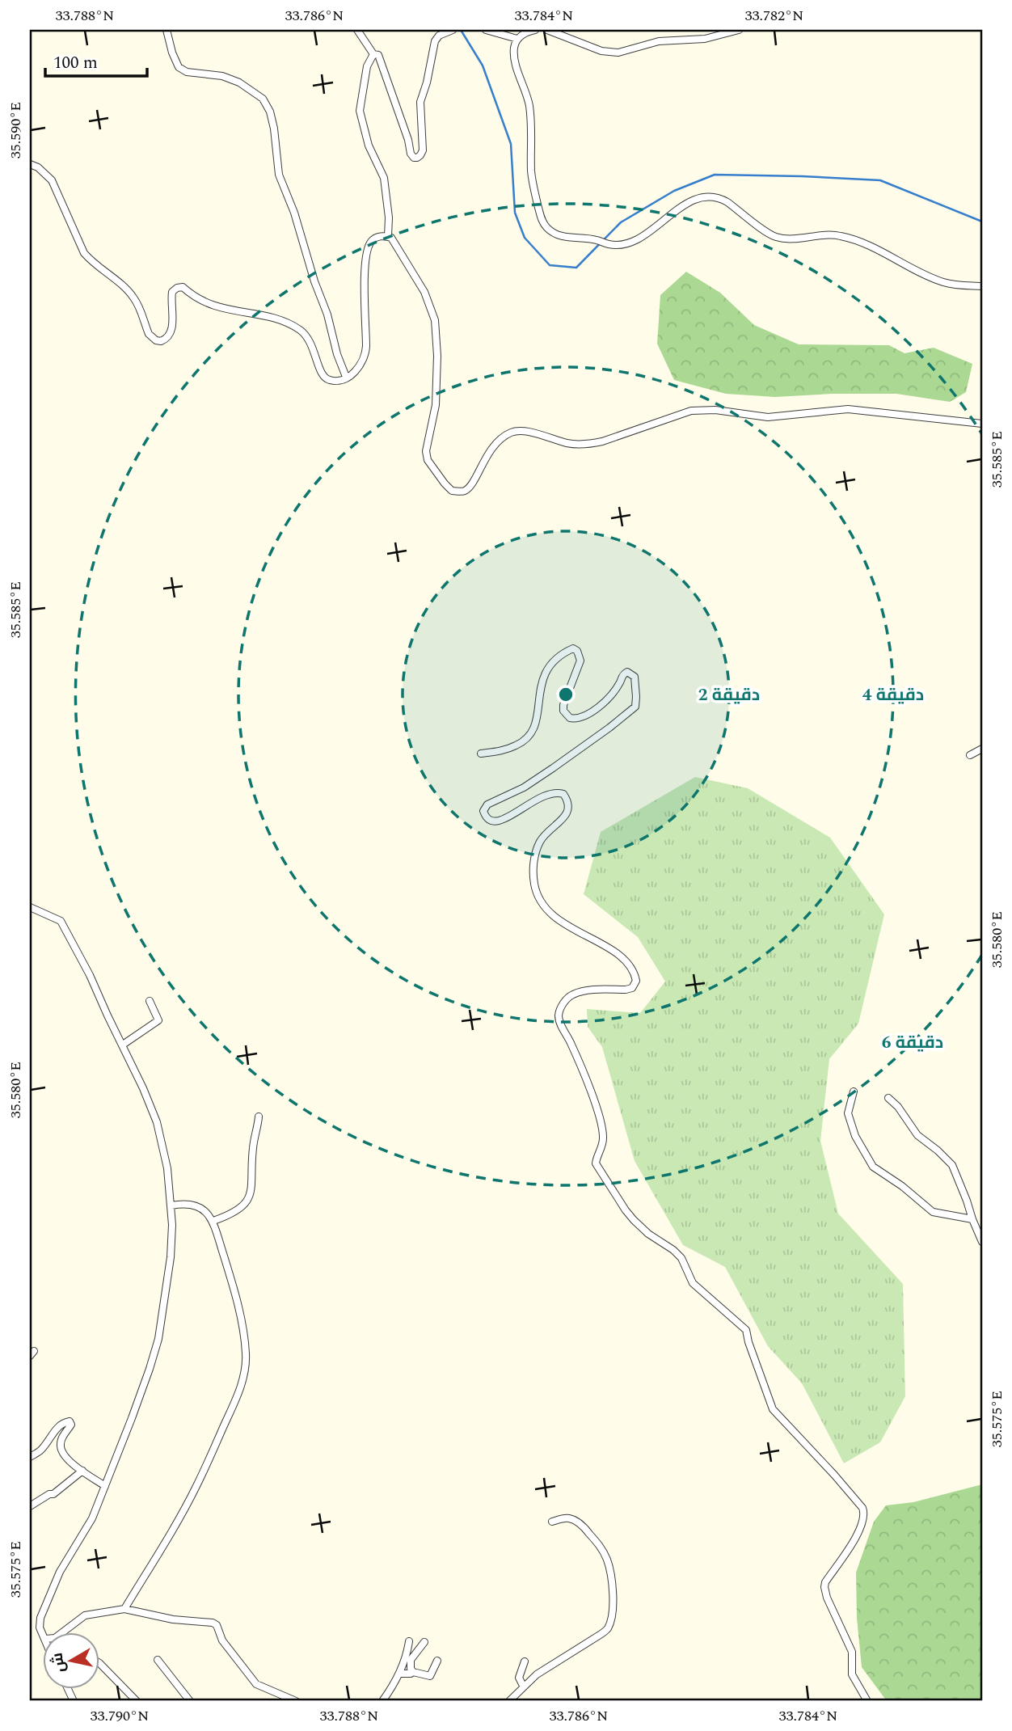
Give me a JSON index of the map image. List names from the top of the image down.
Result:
{
  "scale_bar": "100 m",
  "north": "left",
  "coordinates": [
    "33.788°N",
    "33.786°N",
    "33.784°N",
    "33.782°N",
    "35.590°E",
    "35.585°E",
    "35.580°E",
    "35.575°E",
    "33.790°N"
  ],
  "rings": ["2 دقيقة", "4 دقيقة", "6 دقيقة"]
}
